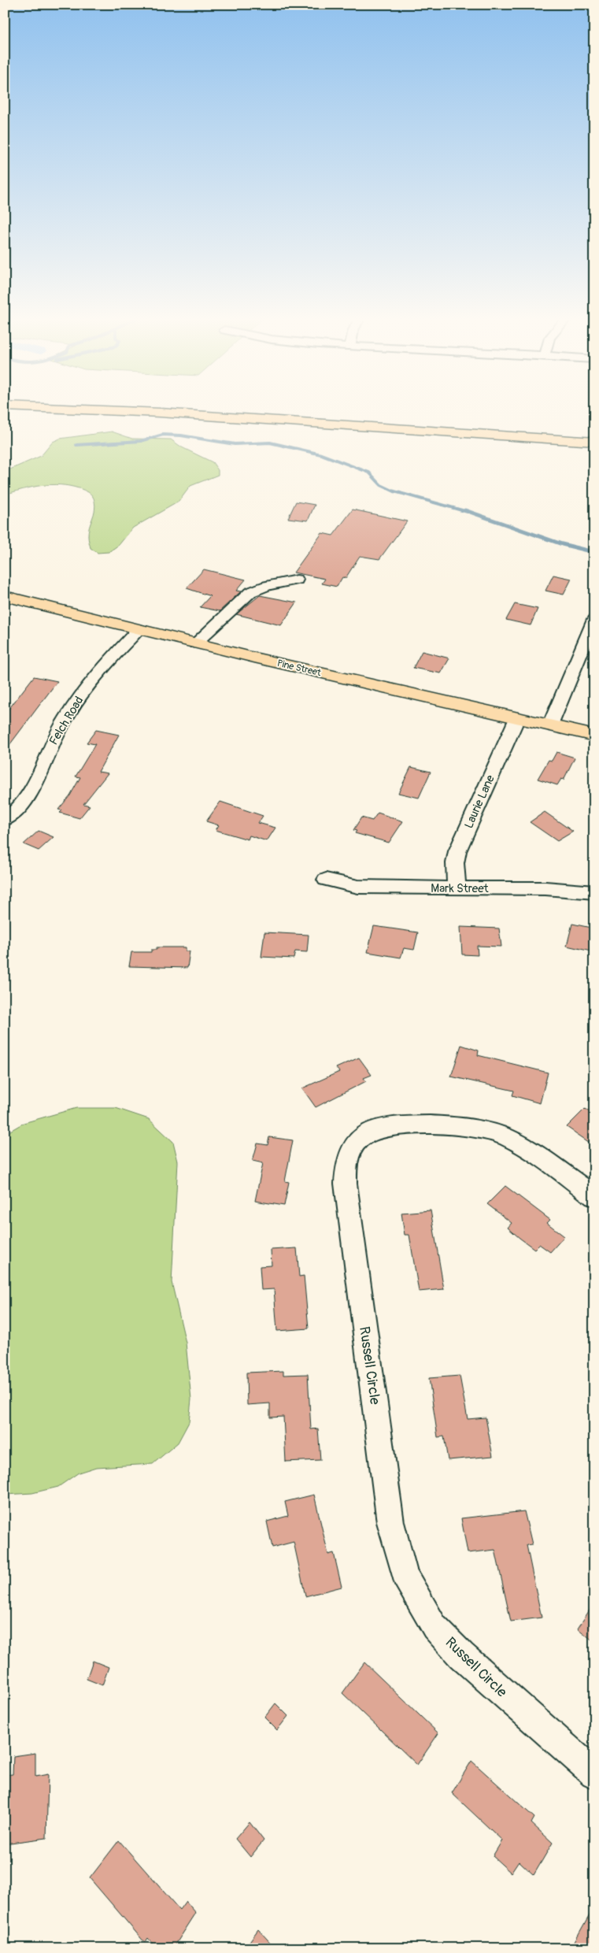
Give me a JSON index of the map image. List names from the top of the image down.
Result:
{
  "streets": {
    "main road": ["Pine Street"],
    "street": [
      "Felch Road",
      "Laurie Lane",
      "Mark Street",
      "Russell Circle"
    ]
  },
  "crossings": [
    ["Pine Street", "Felch Road"],
    ["Pine Street", "Laurie Lane"],
    ["Laurie Lane", "Mark Street"]
  ]
}
